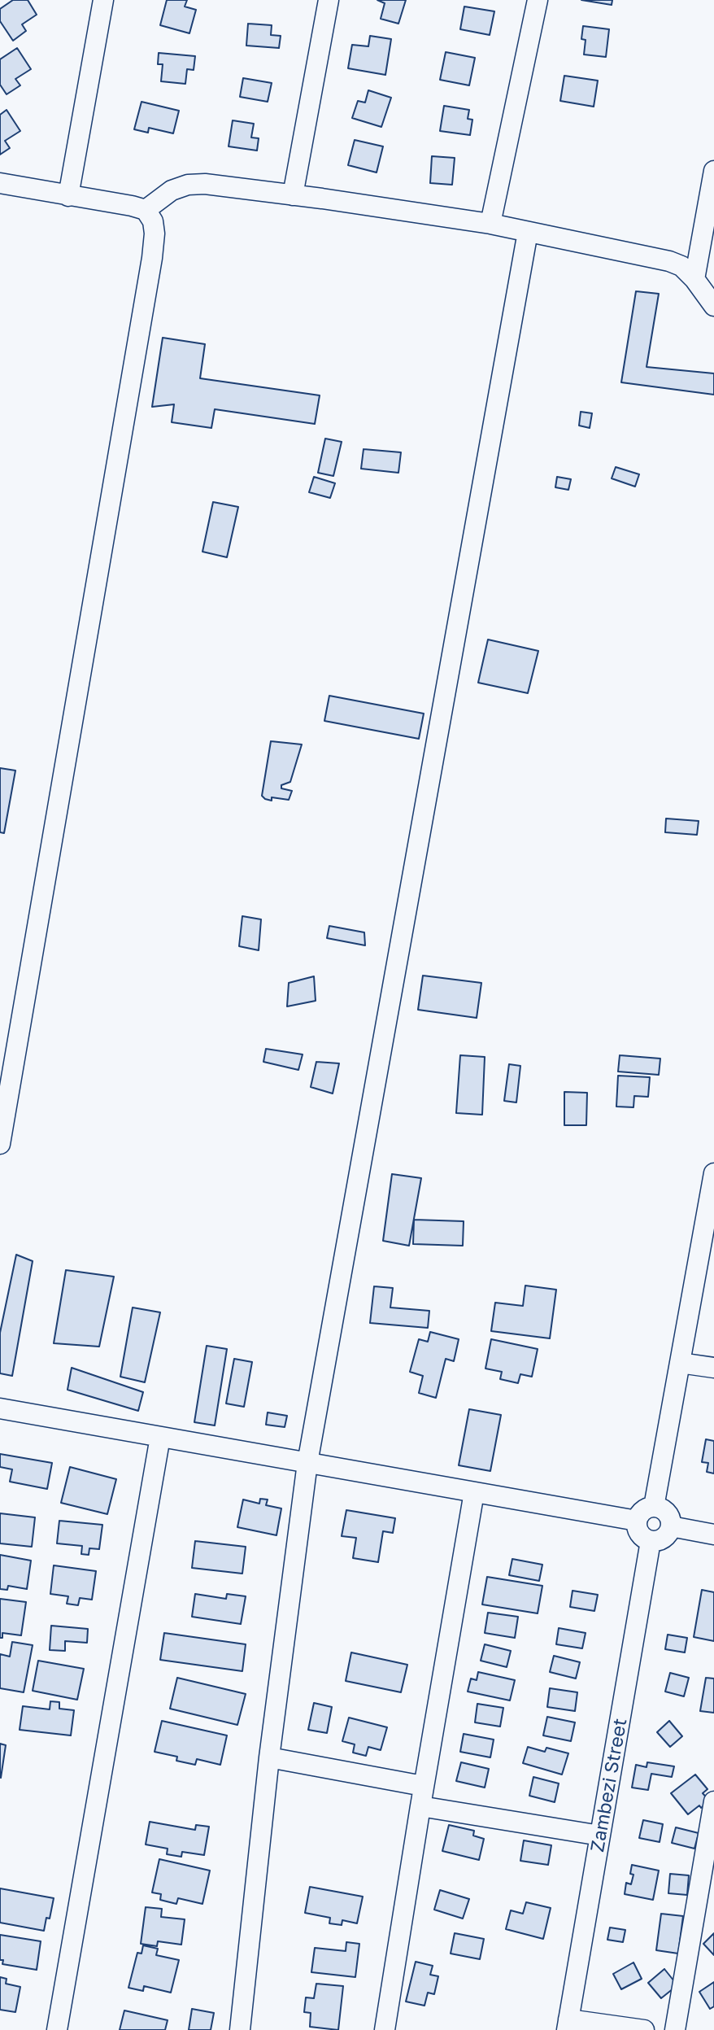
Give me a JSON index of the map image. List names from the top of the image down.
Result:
{
  "streets": {
    "street": ["Zambezi Street"]
  }
}
